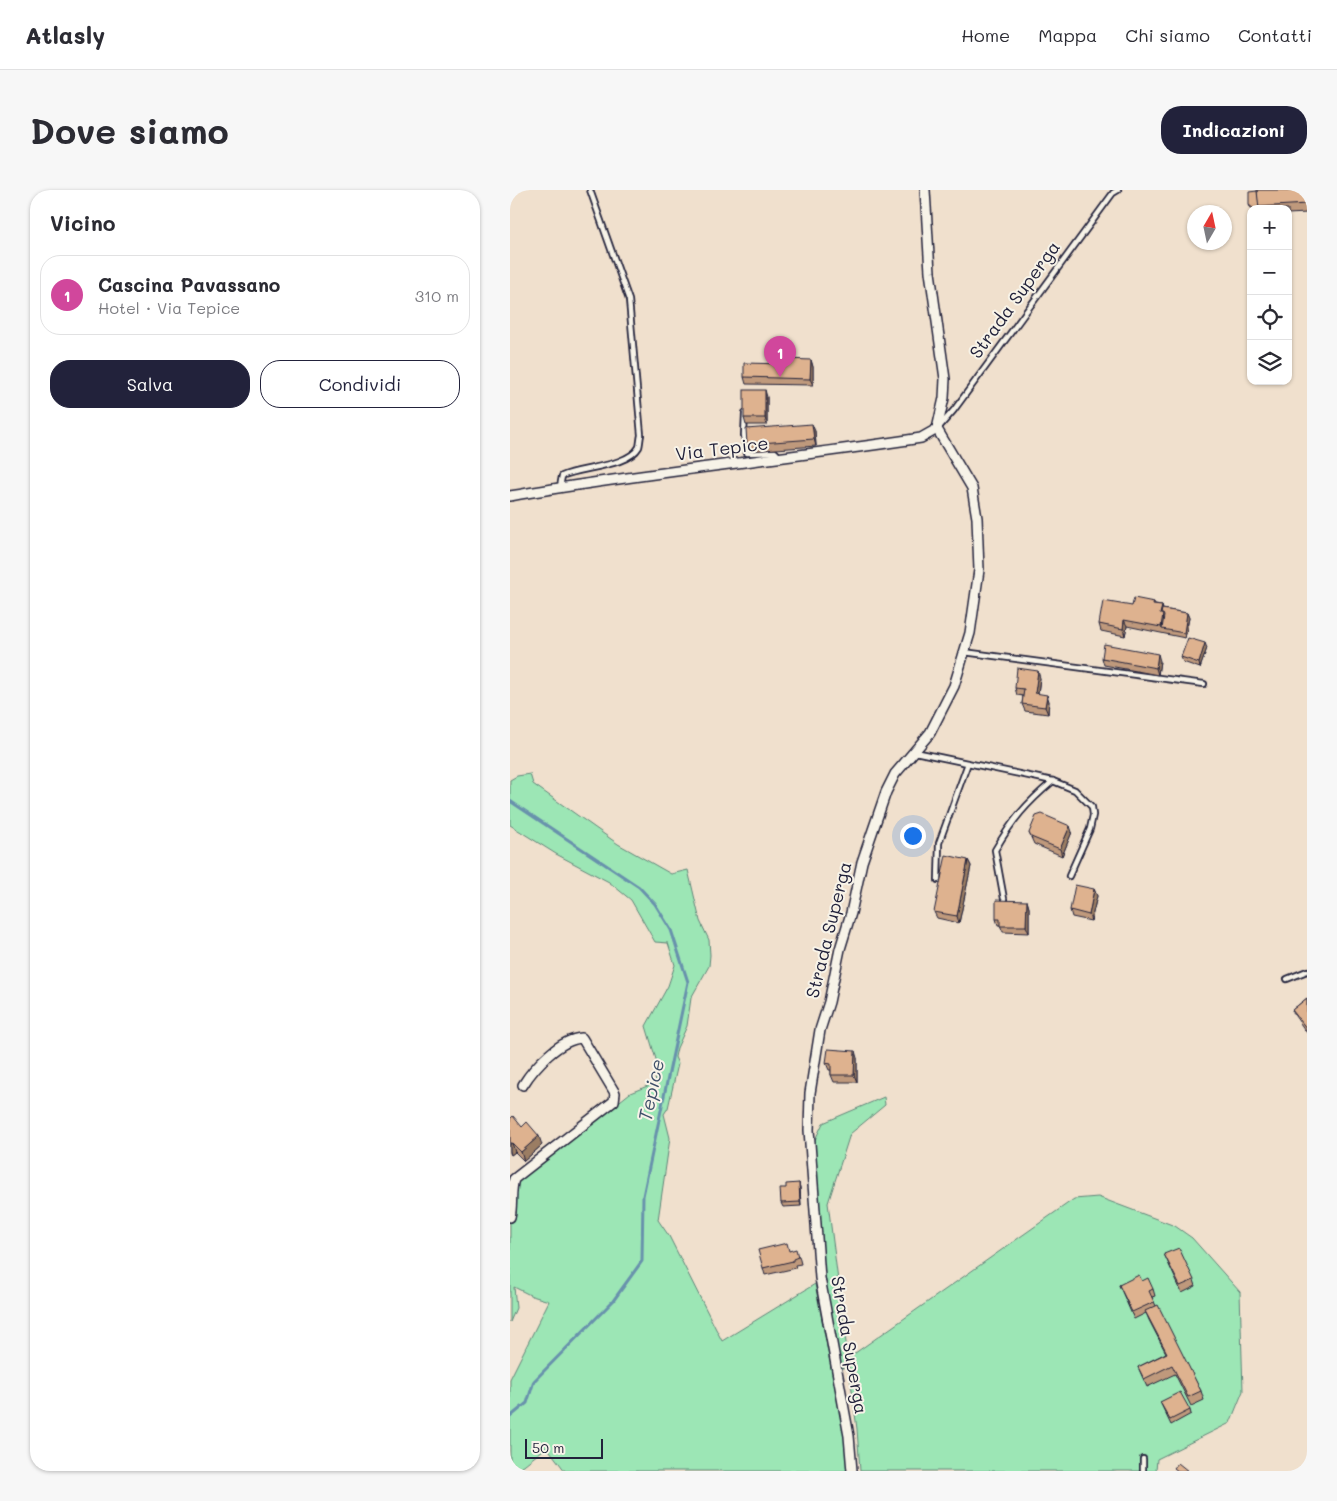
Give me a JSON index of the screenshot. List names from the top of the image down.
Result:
{
  "streets": {
    "street": ["Strada Superga", "Via Tepice"]
  },
  "crossings": [
    ["Strada Superga", "Via Tepice"]
  ],
  "water": ["Tepice"],
  "scale_bar": "50 m",
  "north": "top",
  "page": {
    "header": "Atlasly",
    "nav": [
      "Home",
      "Mappa",
      "Chi siamo",
      "Contatti"
    ],
    "buttons": [
      "Indicazioni",
      ["Salva", "Condividi"]
    ],
    "title": "Dove siamo",
    "heading": "Vicino",
    "map_buttons": ["+", "−"],
    "list": [
      {
        "mark": "1",
        "name": "Cascina Pavassano",
        "note": "Hotel · Via Tepice",
        "value": "310 m"
      }
    ],
    "pins": "1",
    "scale": "50 m"
  }
}
